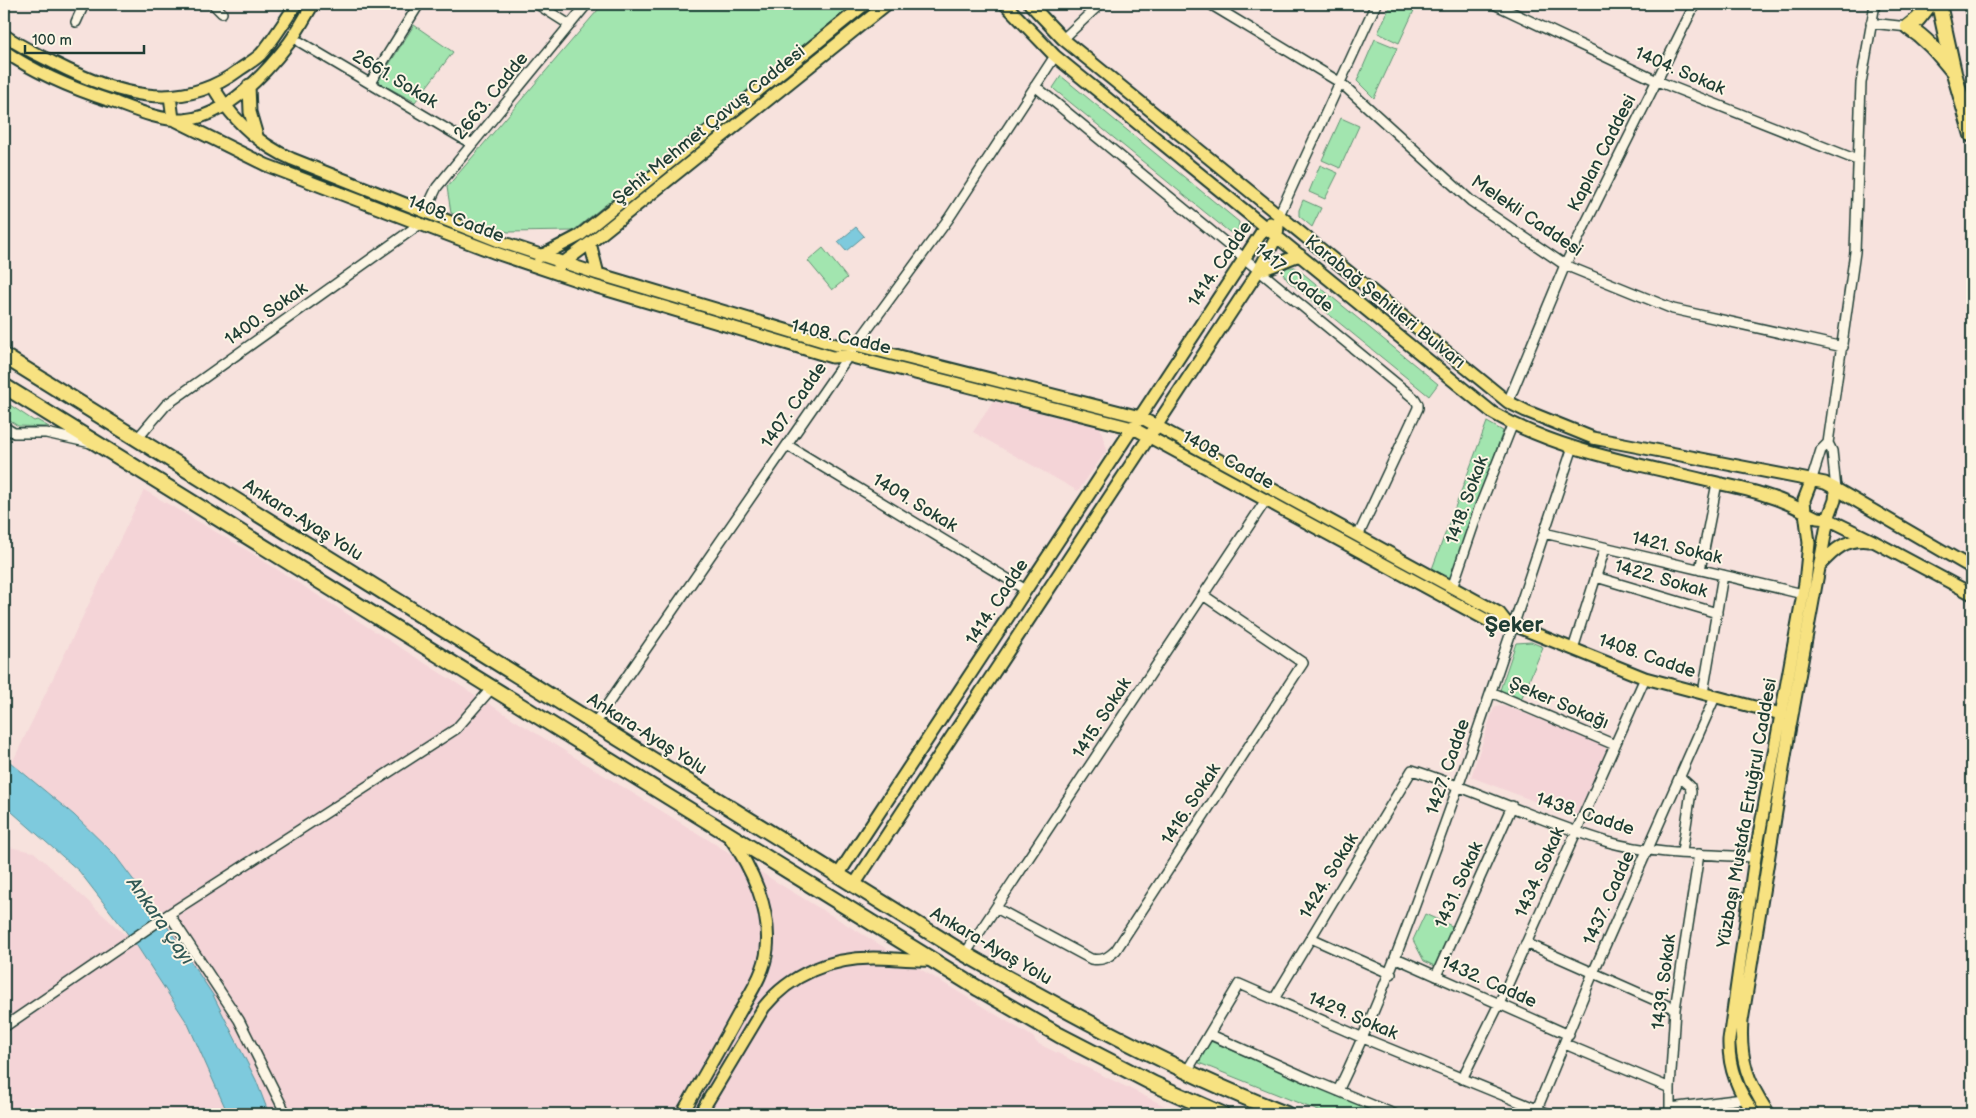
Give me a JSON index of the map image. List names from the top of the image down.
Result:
{
  "streets": {
    "highway": ["Ankara-Ayaş Yolu"],
    "main road": [
      "Şehit Mehmet Çavuş Caddesi",
      "1408. Cadde",
      "1414. Cadde",
      "Karabağ Şehitleri Bulvarı",
      "Yüzbaşı Mustafa Ertuğrul Caddesi"
    ],
    "street": [
      "1404. Sokak",
      "2661. Sokak",
      "2663. Cadde",
      "Kaplan Caddesi",
      "Melekli Caddesi",
      "1417. Cadde",
      "1400. Sokak",
      "1407. Cadde",
      "1418. Sokak",
      "1409. Sokak",
      "1421. Sokak",
      "1422. Sokak",
      "Şeker Sokağı",
      "1415. Sokak",
      "1427. Cadde",
      "1416. Sokak",
      "1438. Cadde",
      "1434. Sokak",
      "1424. Sokak",
      "1431. Sokak",
      "1437. Cadde",
      "1432. Cadde",
      "1439. Sokak",
      "1429. Sokak"
    ]
  },
  "crossings": [
    ["1404. Sokak", "Kaplan Caddesi"],
    ["2661. Sokak", "2663. Cadde"],
    ["2663. Cadde", "1408. Cadde"],
    ["Şehit Mehmet Çavuş Caddesi", "1408. Cadde"],
    ["Kaplan Caddesi", "Melekli Caddesi"],
    ["Kaplan Caddesi", "Karabağ Şehitleri Bulvarı"],
    ["1408. Cadde", "1414. Cadde"],
    ["1408. Cadde", "1417. Cadde"],
    ["1408. Cadde", "1400. Sokak"],
    ["1408. Cadde", "1407. Cadde"],
    ["1408. Cadde", "1418. Sokak"],
    ["1408. Cadde", "1415. Sokak"],
    ["1408. Cadde", "1427. Cadde"],
    ["1408. Cadde", "Yüzbaşı Mustafa Ertuğrul Caddesi"],
    ["1408. Cadde", "1434. Sokak"],
    ["1408. Cadde", "1437. Cadde"],
    ["1414. Cadde", "1417. Cadde"],
    ["1414. Cadde", "Karabağ Şehitleri Bulvarı"],
    ["1414. Cadde", "1409. Sokak"],
    ["1414. Cadde", "Ankara-Ayaş Yolu"],
    ["1417. Cadde", "1407. Cadde"],
    ["Karabağ Şehitleri Bulvarı", "1407. Cadde"],
    ["Karabağ Şehitleri Bulvarı", "1418. Sokak"],
    ["Karabağ Şehitleri Bulvarı", "1427. Cadde"],
    ["Karabağ Şehitleri Bulvarı", "Yüzbaşı Mustafa Ertuğrul Caddesi"],
    ["1400. Sokak", "Ankara-Ayaş Yolu"],
    ["1407. Cadde", "1409. Sokak"],
    ["1407. Cadde", "Ankara-Ayaş Yolu"],
    ["Ankara-Ayaş Yolu", "1415. Sokak"],
    ["Ankara-Ayaş Yolu", "1429. Sokak"],
    ["1421. Sokak", "1427. Cadde"],
    ["1421. Sokak", "Yüzbaşı Mustafa Ertuğrul Caddesi"],
    ["Şeker Sokağı", "1427. Cadde"],
    ["Şeker Sokağı", "1434. Sokak"],
    ["1415. Sokak", "1416. Sokak"],
    ["1427. Cadde", "1438. Cadde"],
    ["1427. Cadde", "1432. Cadde"],
    ["1427. Cadde", "1429. Sokak"],
    ["Yüzbaşı Mustafa Ertuğrul Caddesi", "1438. Cadde"],
    ["1438. Cadde", "1434. Sokak"],
    ["1438. Cadde", "1424. Sokak"],
    ["1438. Cadde", "1431. Sokak"],
    ["1438. Cadde", "1437. Cadde"],
    ["1438. Cadde", "1439. Sokak"],
    ["1434. Sokak", "1432. Cadde"],
    ["1434. Sokak", "1429. Sokak"],
    ["1424. Sokak", "1429. Sokak"],
    ["1431. Sokak", "1432. Cadde"],
    ["1437. Cadde", "1432. Cadde"],
    ["1437. Cadde", "1429. Sokak"]
  ],
  "districts": ["Şeker"],
  "water": ["Ankara Çayı"],
  "scale_bar": "100 m"
}
